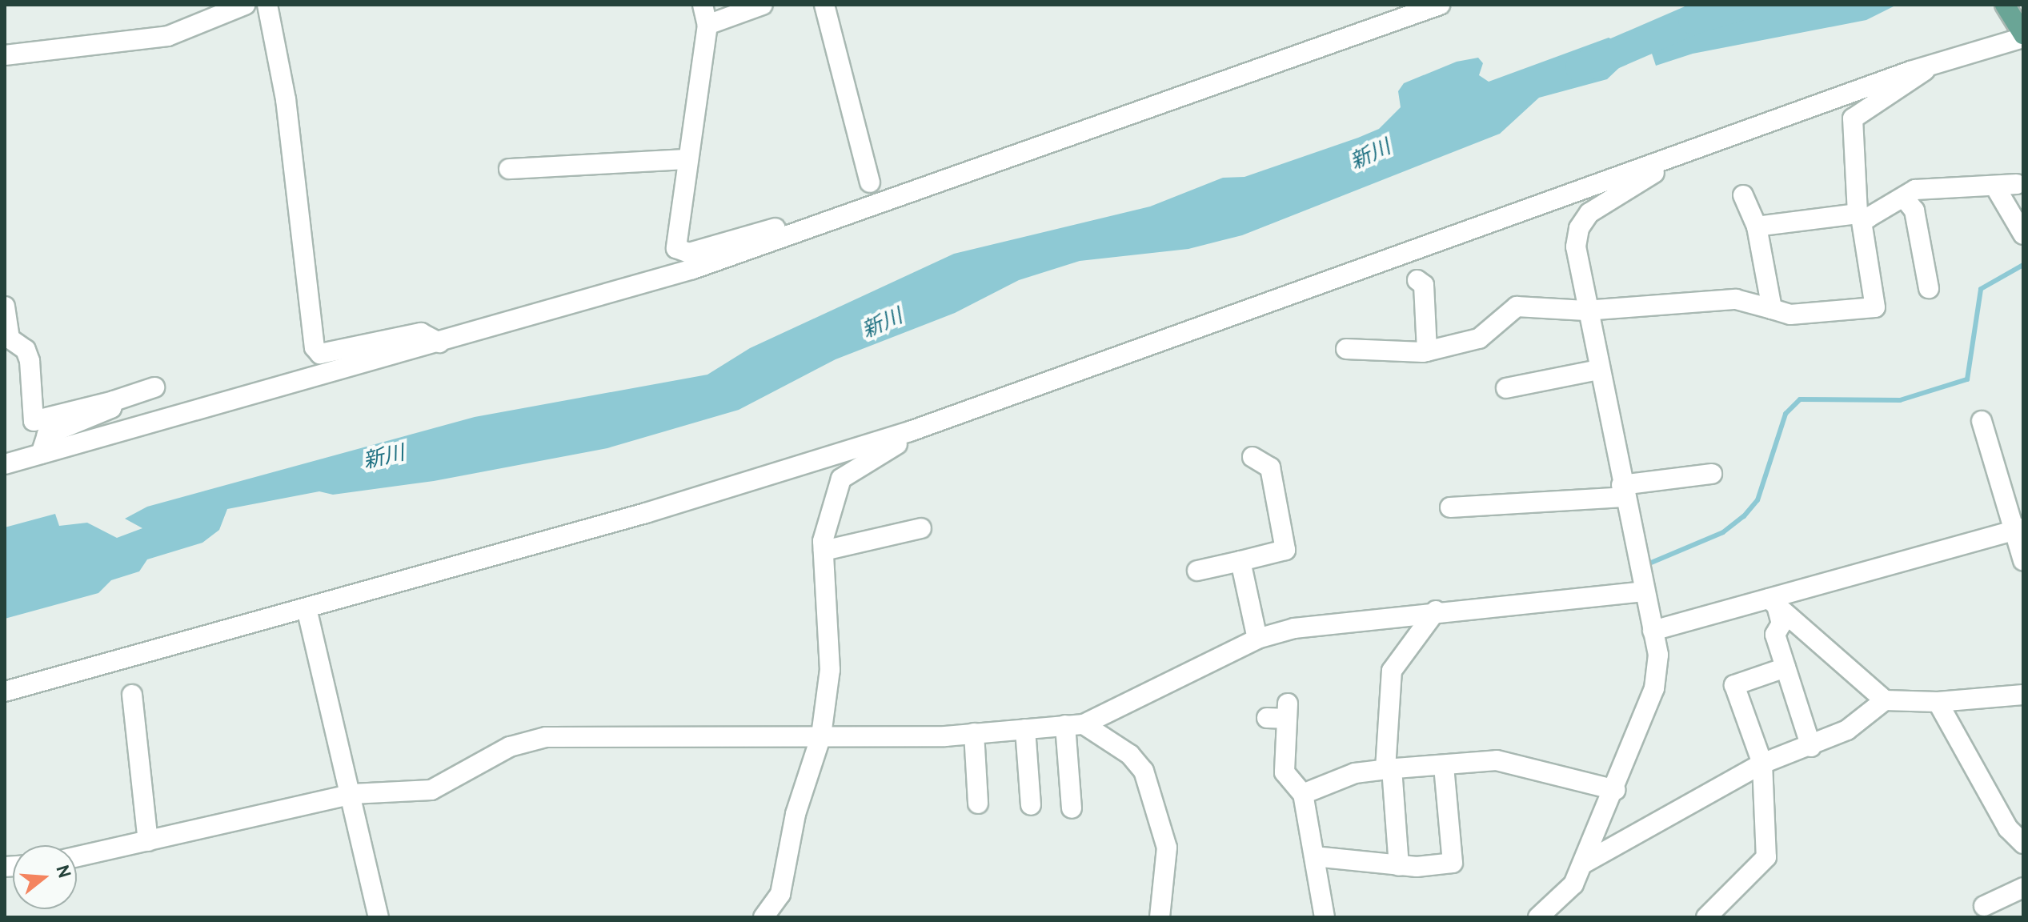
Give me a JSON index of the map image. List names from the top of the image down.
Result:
{
  "water": ["新川"],
  "north": "right"
}
